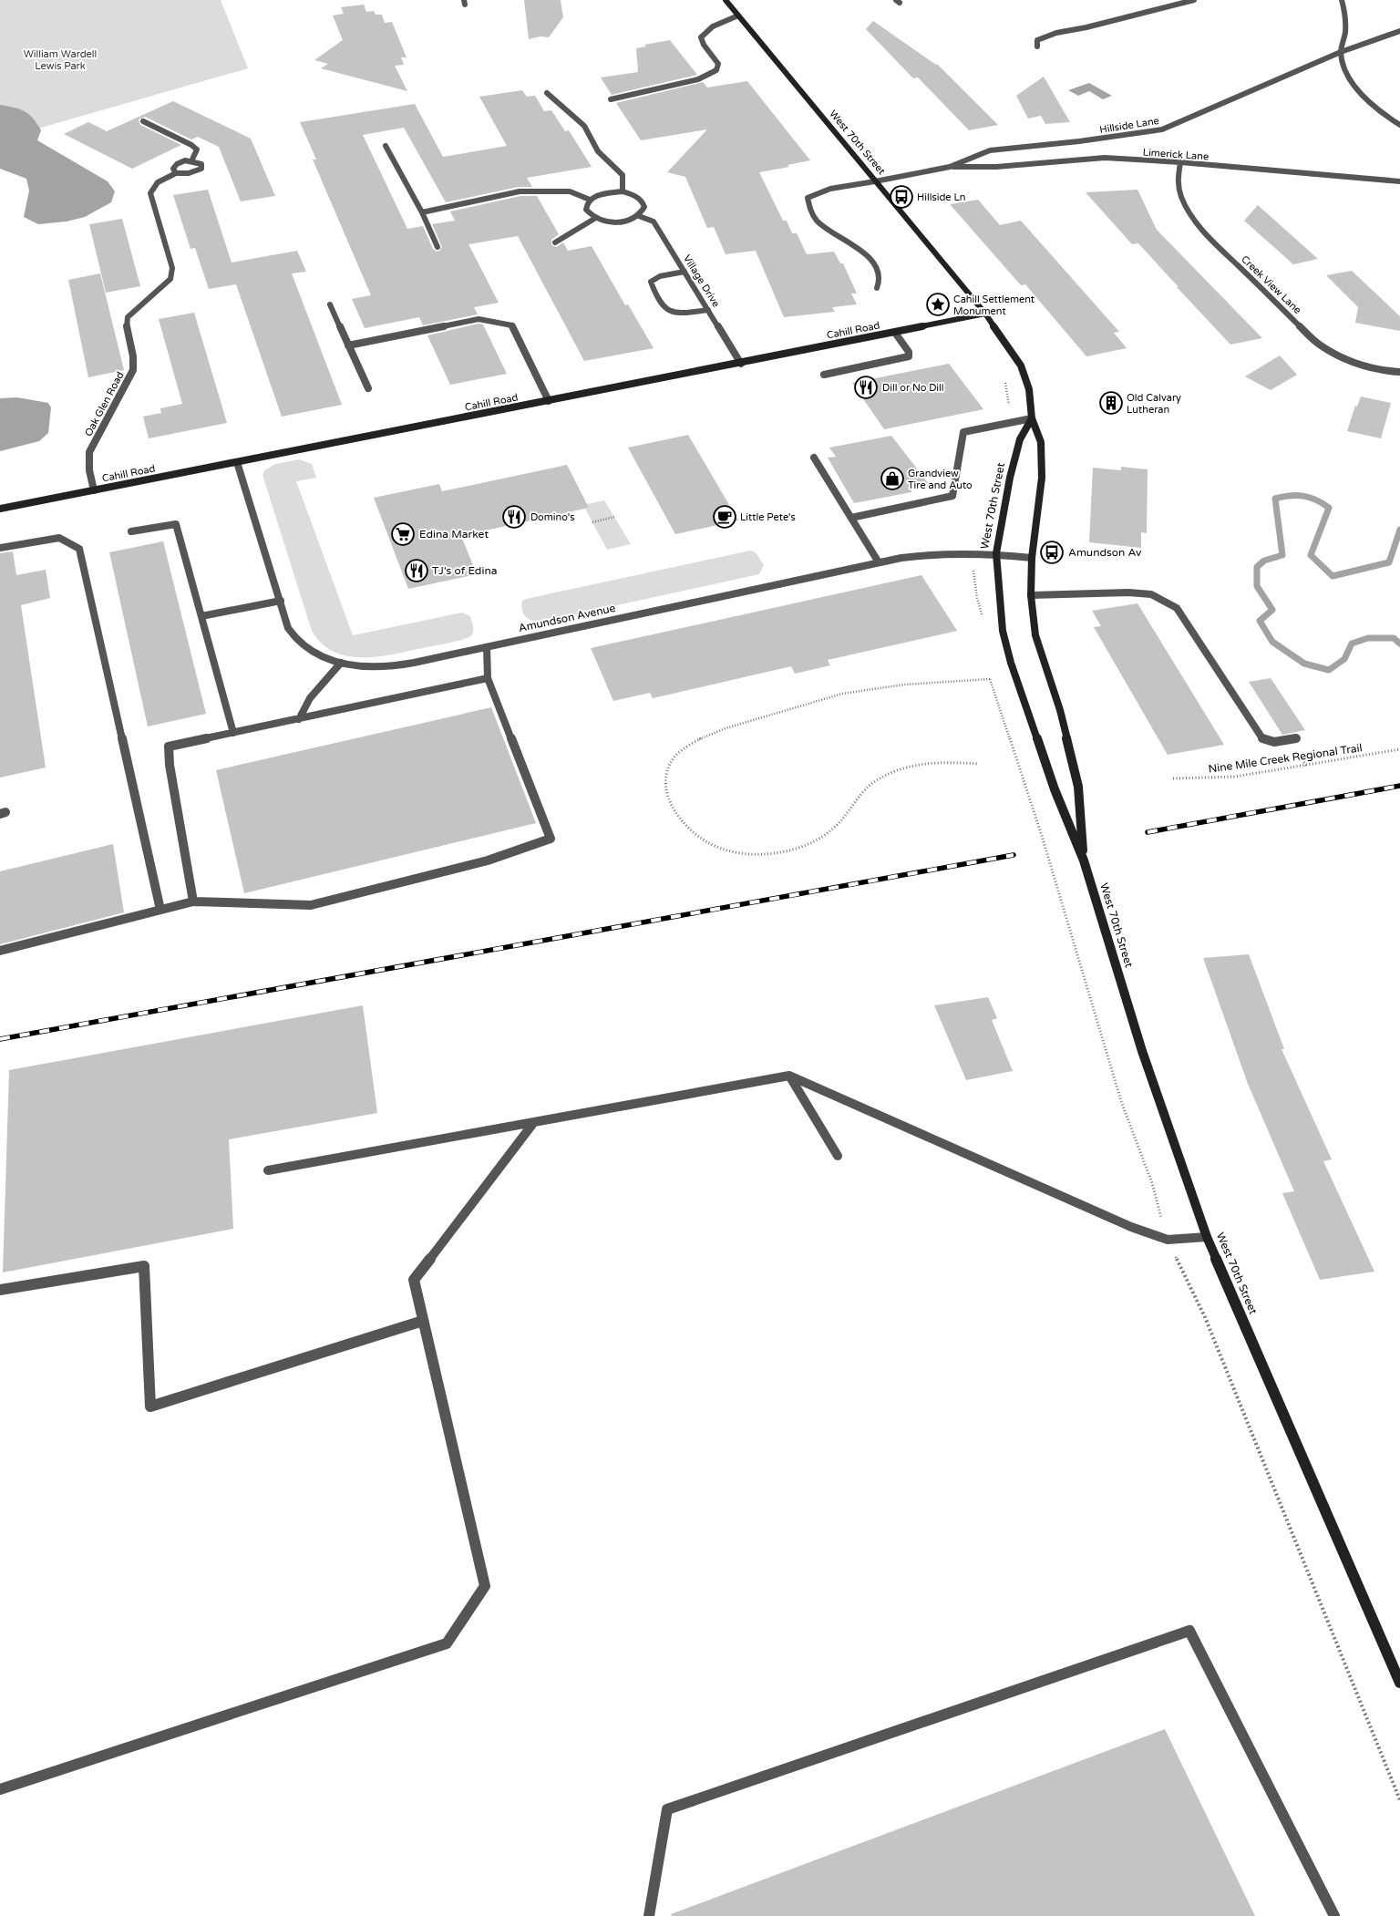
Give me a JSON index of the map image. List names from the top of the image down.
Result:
{
  "streets": {
    "street": [
      "Hillside Lane",
      "West 70th Street",
      "Limerick Lane",
      "Village Drive",
      "Creek View Lane",
      "Cahill Road",
      "Oak Glen Road",
      "Amundson Avenue"
    ],
    "path": ["Nine Mile Creek Regional Trail"]
  },
  "crossings": [
    ["Hillside Lane", "West 70th Street"],
    ["Hillside Lane", "Limerick Lane"],
    ["West 70th Street", "Cahill Road"],
    ["West 70th Street", "Amundson Avenue"],
    ["Limerick Lane", "Creek View Lane"],
    ["Village Drive", "Cahill Road"],
    ["Cahill Road", "Oak Glen Road"],
    ["Cahill Road", "Amundson Avenue"]
  ],
  "parks": ["William Wardell Lewis Park"],
  "places": {
    "bus stop": ["Hillside Ln", "Amundson Av"],
    "place": ["Cahill Settlement Monument"],
    "restaurant": ["Dill or No Dill", "Domino's", "TJ's of Edina"],
    "building": ["Old Calvary Lutheran"],
    "shop": ["Grandview Tire and Auto"],
    "cafe": ["Little Pete's"],
    "supermarket": ["Edina Market"]
  }
}
